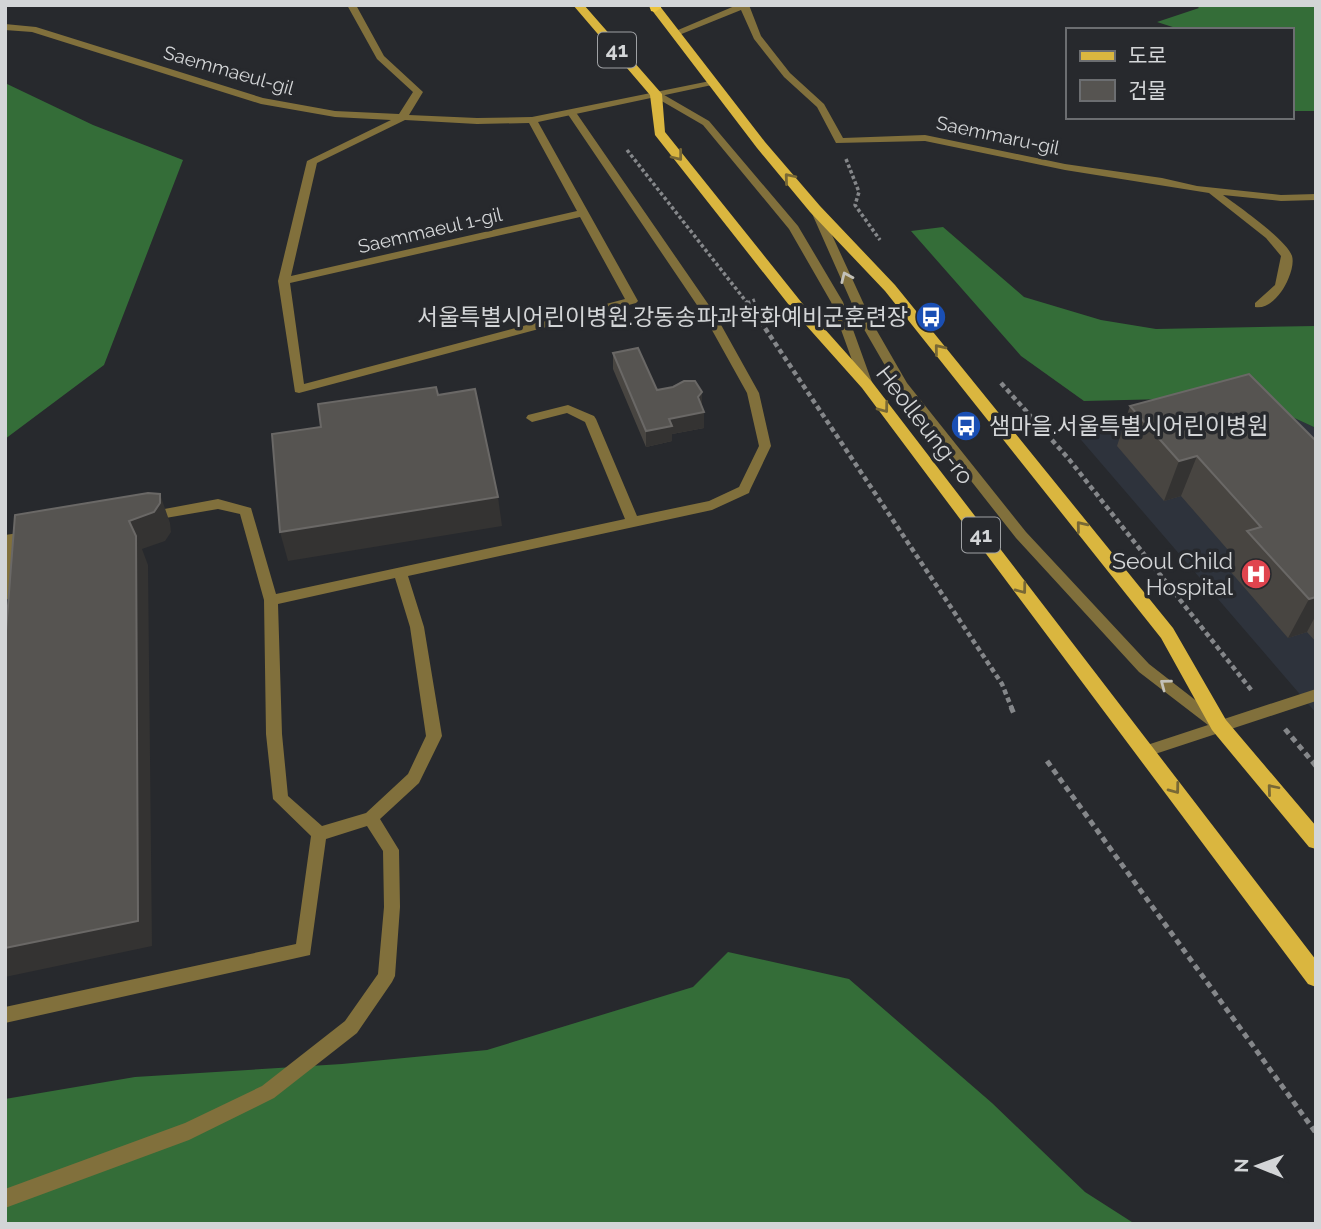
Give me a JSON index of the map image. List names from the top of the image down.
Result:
{
  "streets": {
    "main road": ["41", "Heolleung-ro"],
    "street": ["Saemmaeul-gil", "Saemmaru-gil", "Saemmaeul 1-gil"]
  },
  "crossings": [
    ["41", "Saemmaeul-gil"],
    ["41", "Heolleung-ro"],
    ["Saemmaeul-gil", "Heolleung-ro"]
  ],
  "places": {
    "bus stop": ["서울특별시어린이병원.강동송파과학화예비군훈련장", "샘마을.서울특별시어린이병원"],
    "hospital": ["Seoul Child Hospital"]
  },
  "legend": ["도로", "건물"],
  "north": "left"
}
